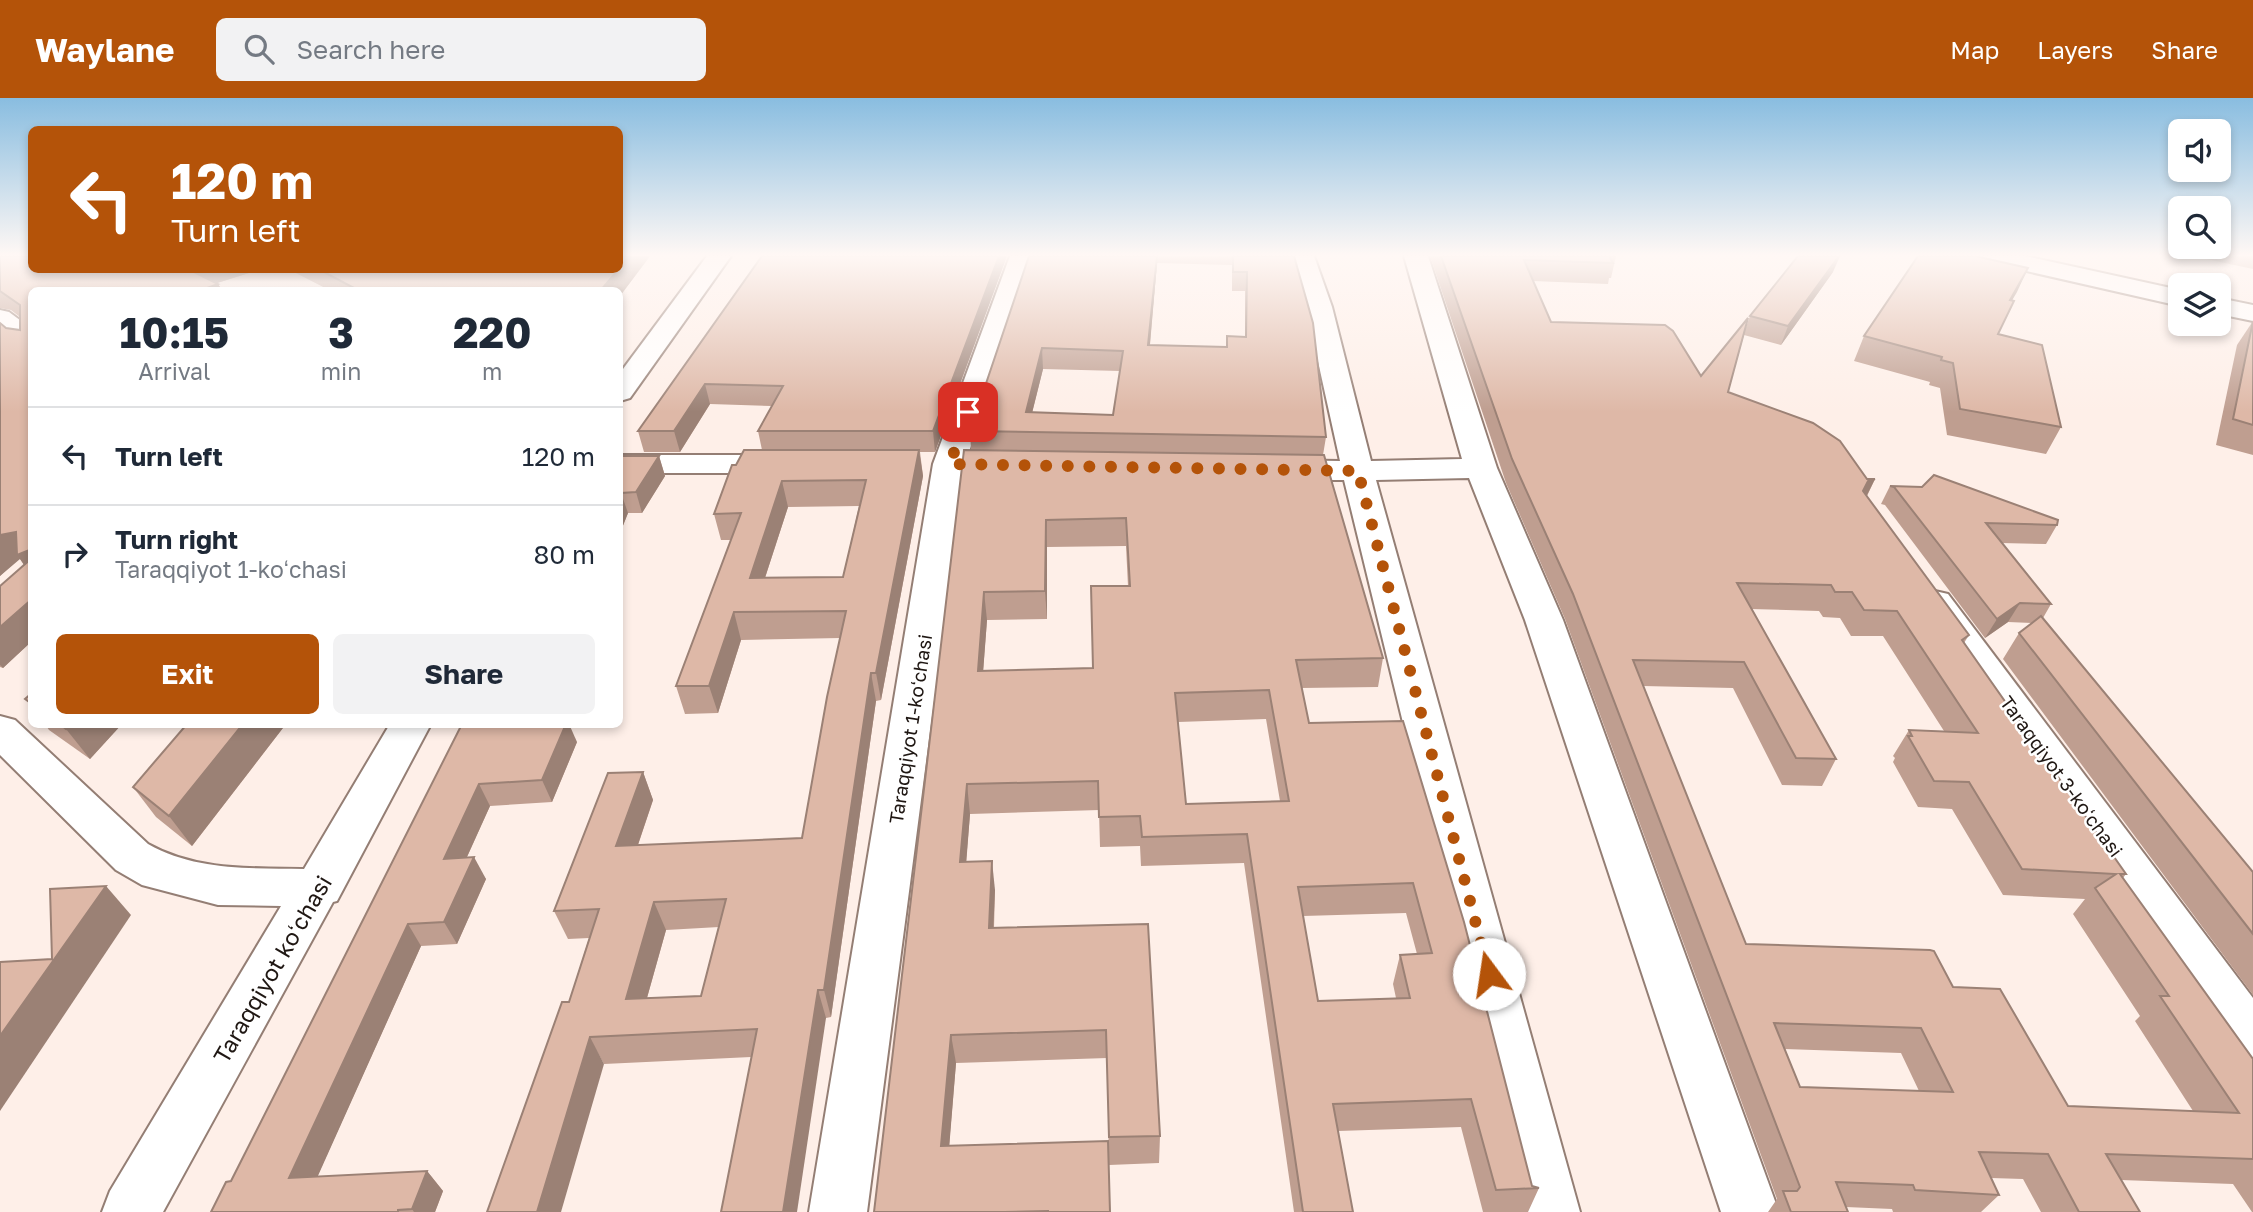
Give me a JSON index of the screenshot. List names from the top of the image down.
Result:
{
  "streets": {
    "street": ["Taraqqiyot 1-koʻchasi", "Taraqqiyot 3-koʻchasi", "Taraqqiyot koʻchasi"]
  },
  "page": {
    "header": "Waylane",
    "search": "Search here",
    "nav": ["Map", "Layers", "Share"],
    "turn": ["120 m", "Turn left"],
    "eta": [
      "10:15",
      "Arrival",
      "3",
      "min",
      "220",
      "m"
    ],
    "list": [
      {
        "name": "Turn left",
        "value": "120 m"
      },
      {
        "name": "Turn right",
        "note": "Taraqqiyot 1-koʻchasi",
        "value": "80 m"
      }
    ],
    "buttons": ["Exit", "Share"]
  }
}
